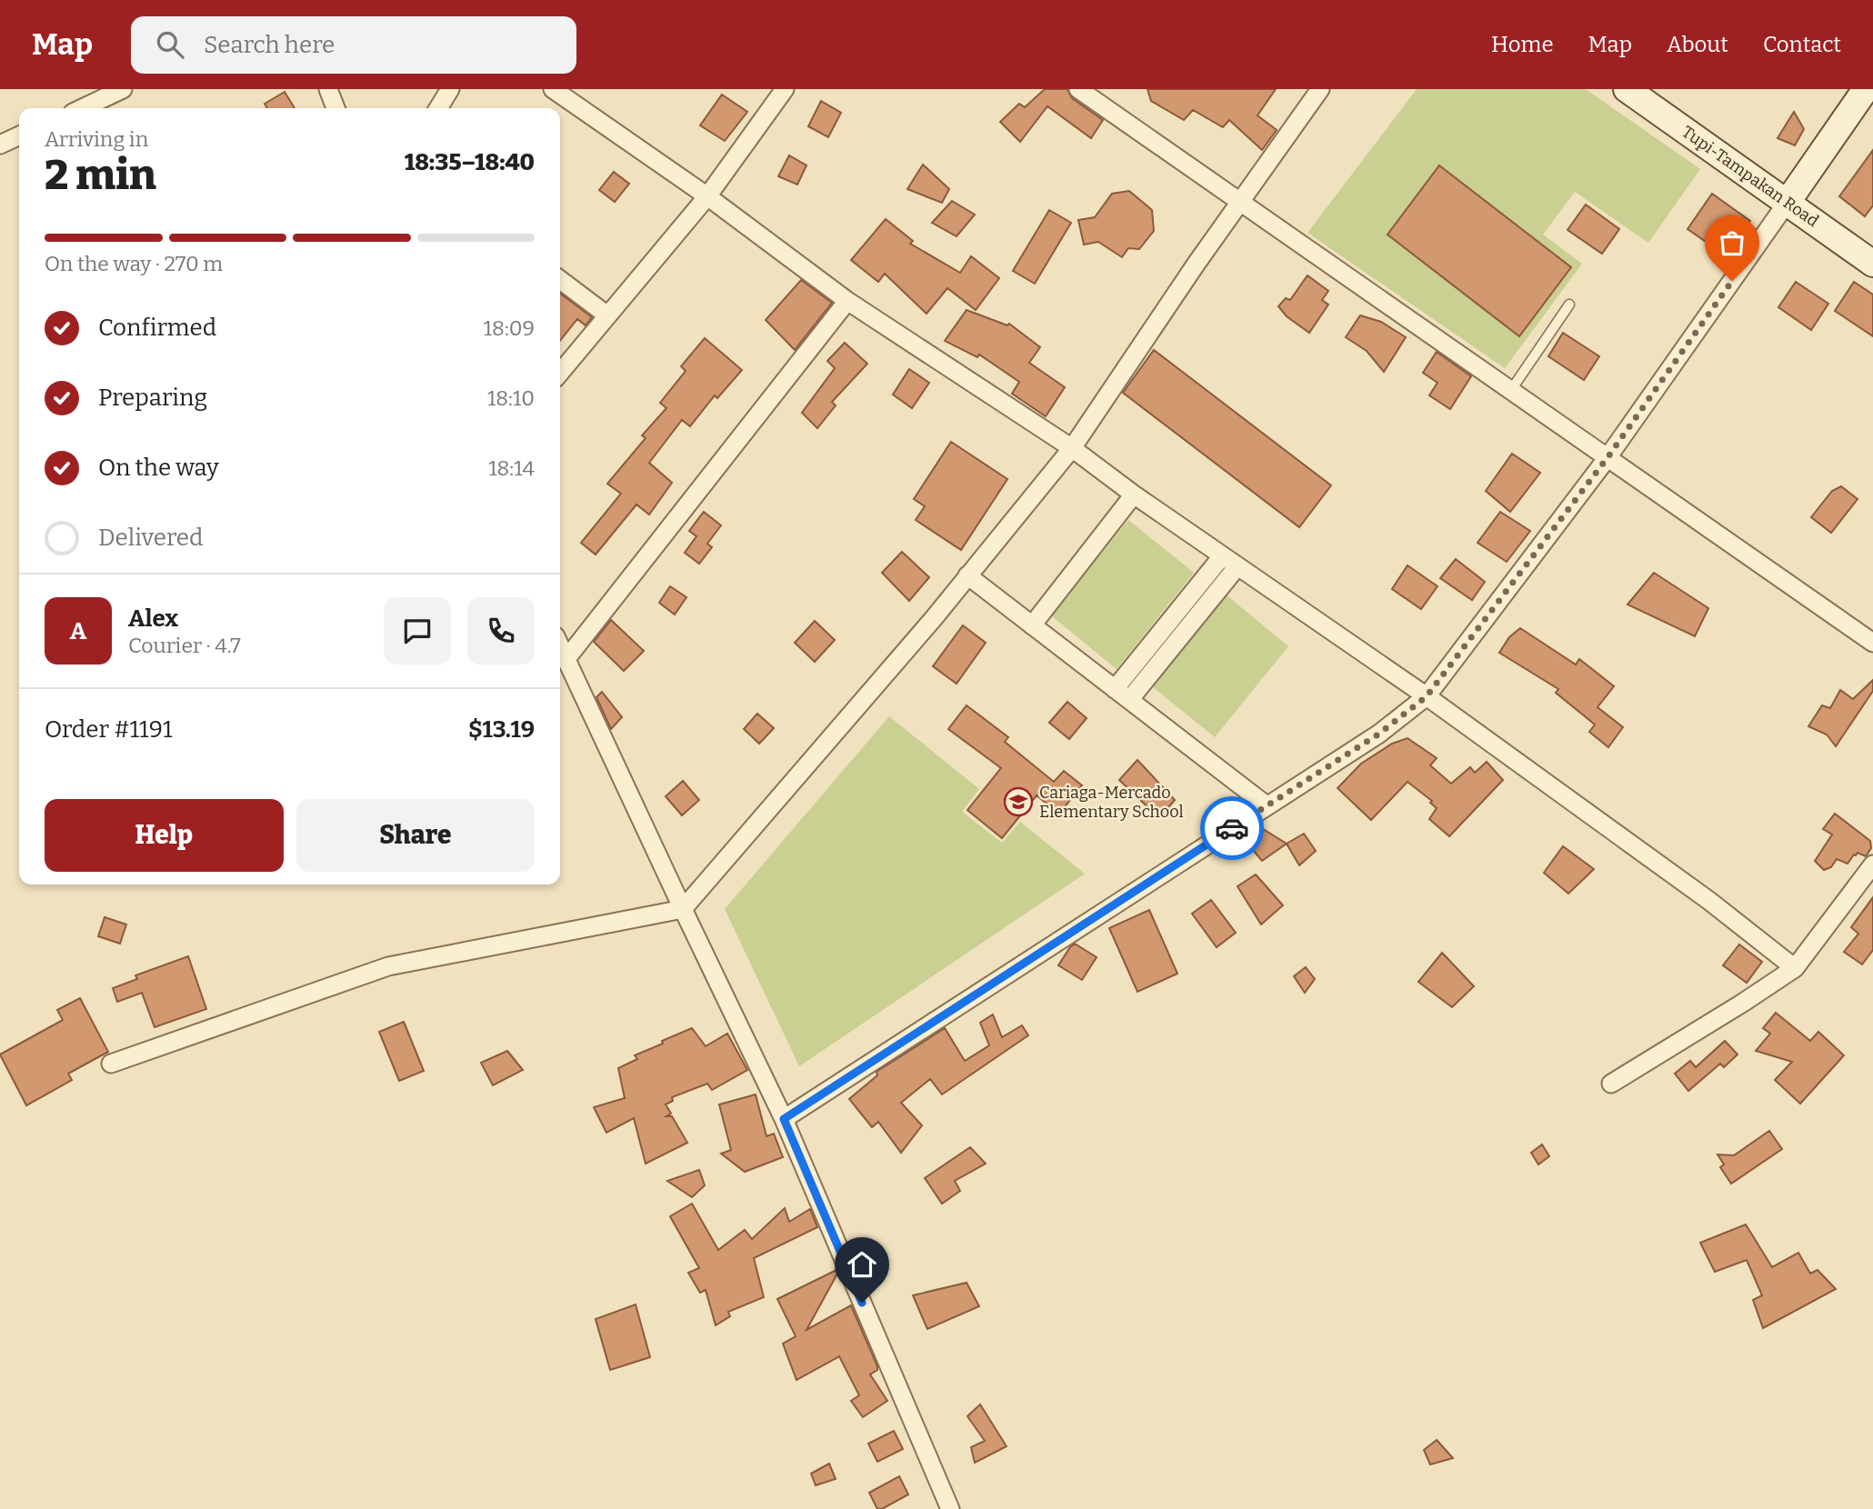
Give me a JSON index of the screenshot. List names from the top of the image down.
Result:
{
  "streets": {
    "main road": ["Tupi-Tampakan Road"]
  },
  "places": {
    "school or university": ["Cariaga-Mercado Elementary School"]
  },
  "page": {
    "header": "Map",
    "search": "Search here",
    "nav": [
      "Home",
      "Map",
      "About",
      "Contact"
    ],
    "heading": ["2 min", "Arriving in", "18:35–18:40"],
    "panel": [
      "Alex",
      "Courier · 4.7",
      "Order #1191",
      "$13.19"
    ],
    "bar": "On the way · 270 m",
    "list": [
      ["Confirmed", "18:09"],
      ["Preparing", "18:10"],
      ["On the way", "18:14"],
      "Delivered"
    ],
    "round": "A",
    "buttons": ["Help", "Share"]
  }
}
